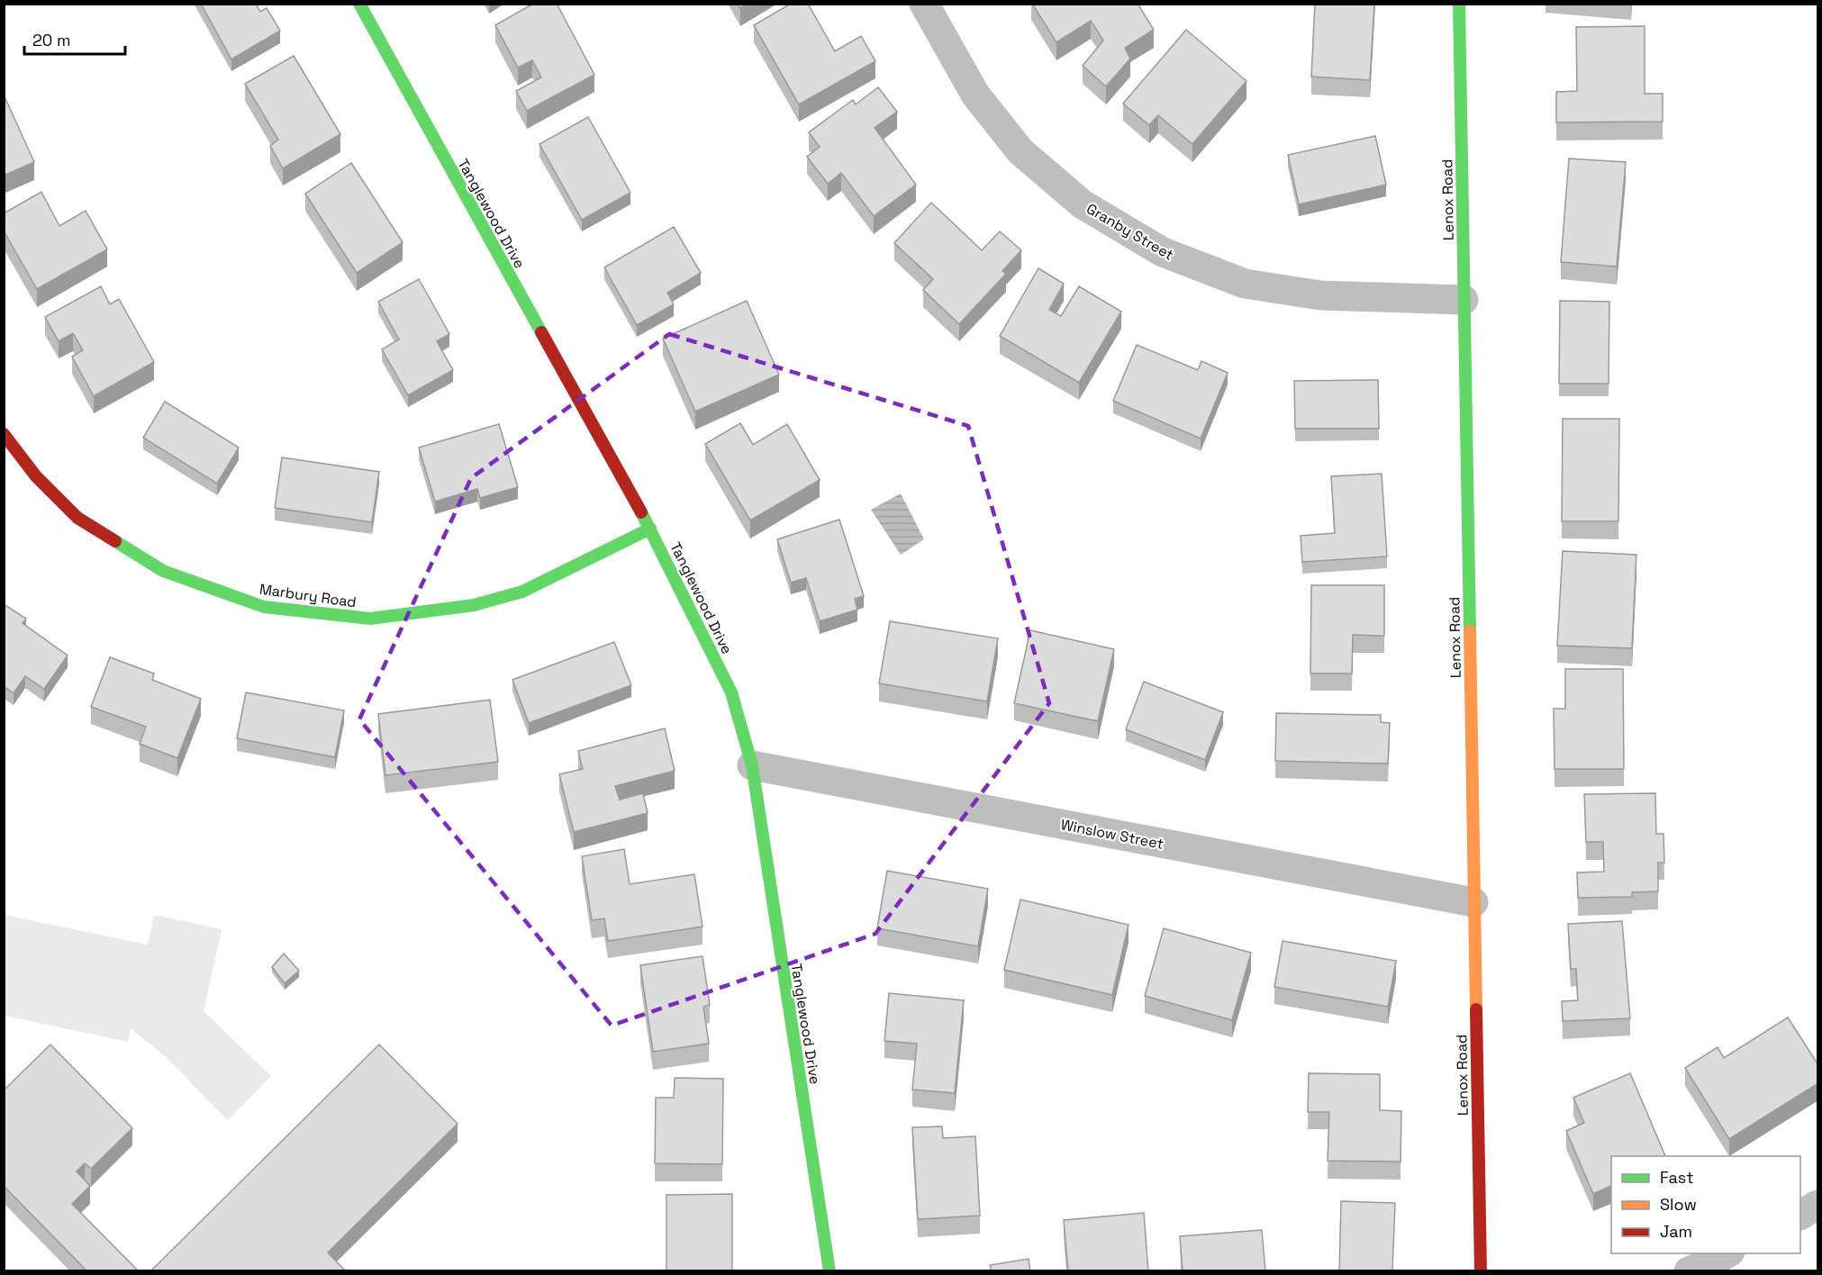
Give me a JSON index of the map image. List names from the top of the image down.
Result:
{
  "streets": {
    "street": [
      "Lenox Road",
      "Tanglewood Drive",
      "Granby Street",
      "Marbury Road",
      "Winslow Street"
    ]
  },
  "crossings": [
    ["Lenox Road", "Granby Street"],
    ["Lenox Road", "Winslow Street"],
    ["Tanglewood Drive", "Marbury Road"],
    ["Tanglewood Drive", "Winslow Street"]
  ],
  "legend": ["Fast", "Slow", "Jam"],
  "scale_bar": "20 m"
}
